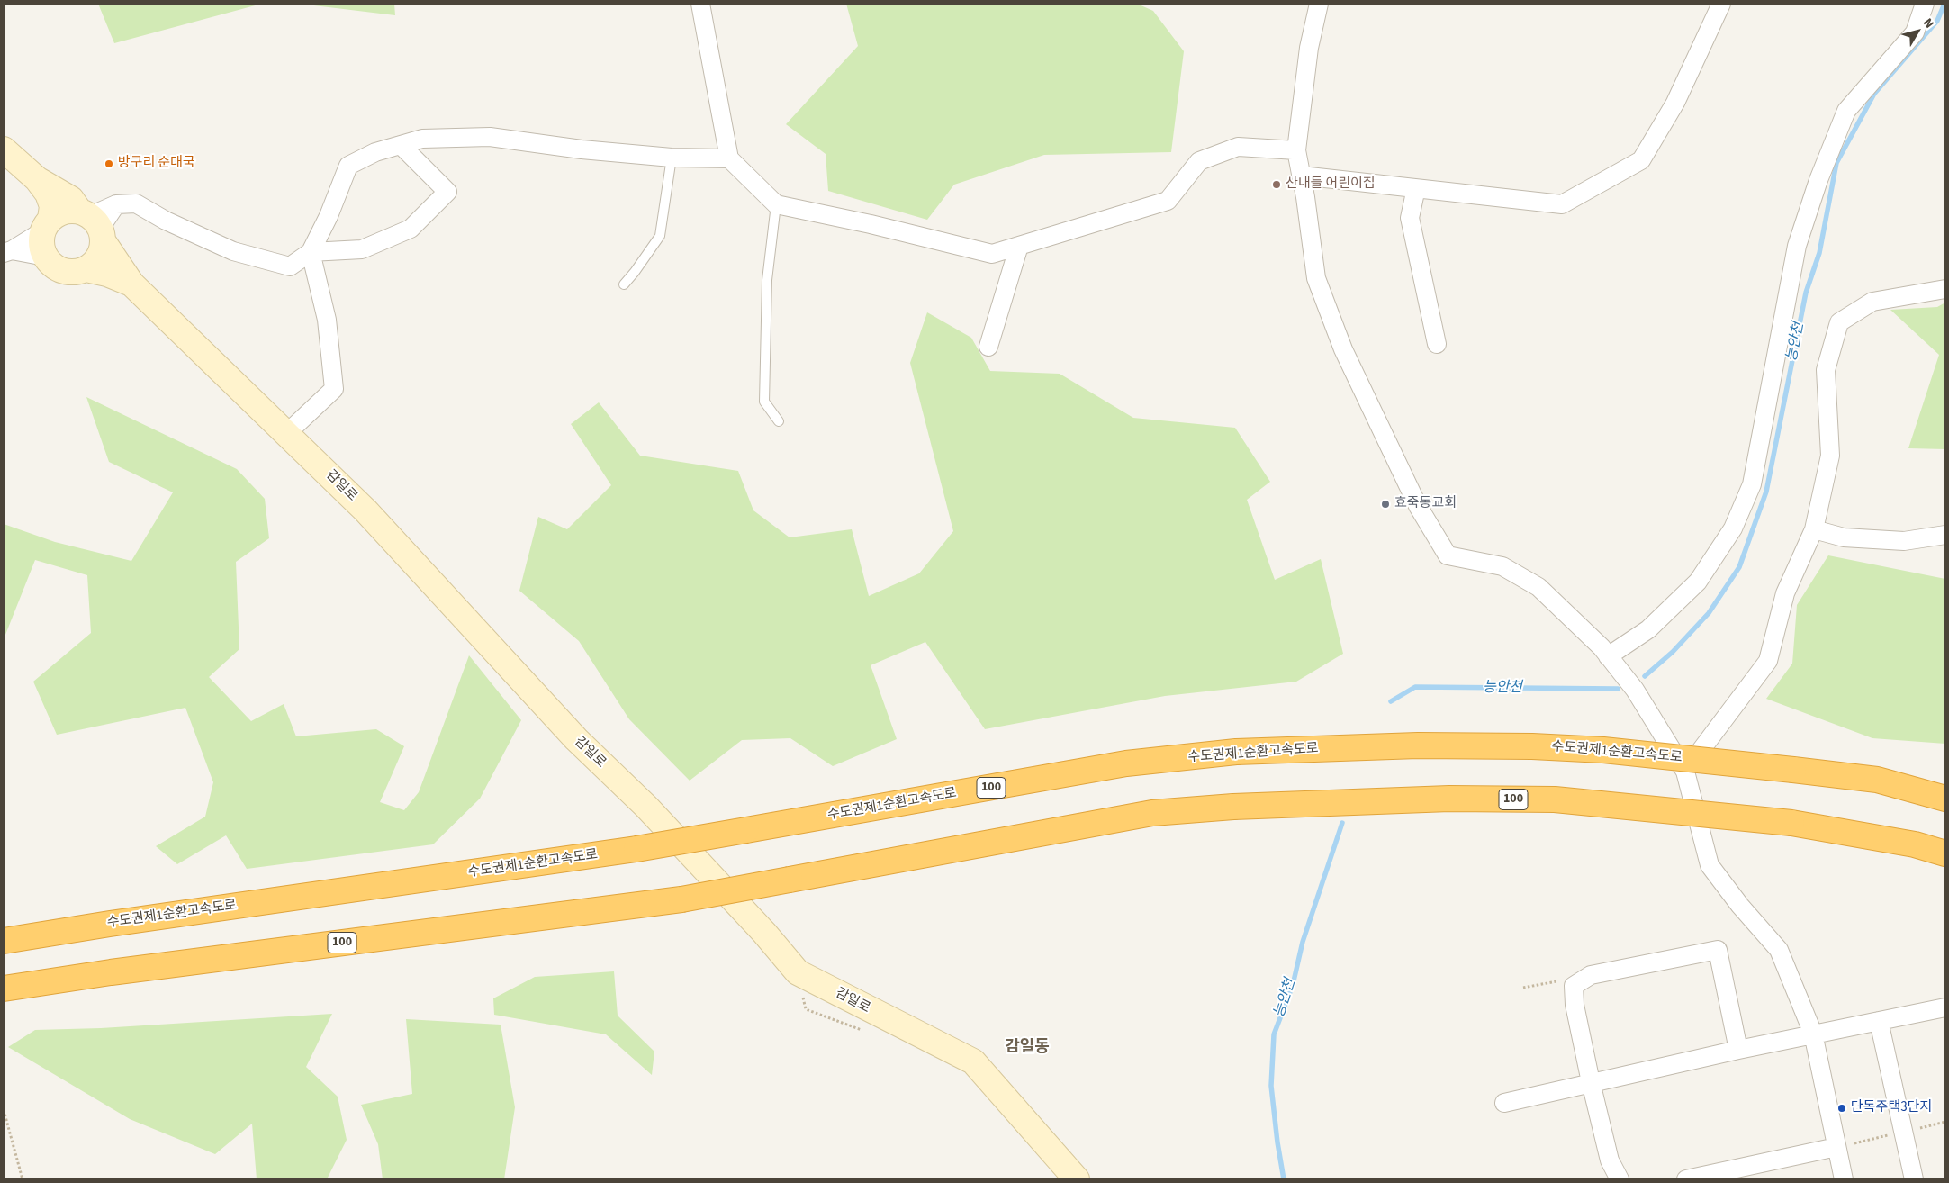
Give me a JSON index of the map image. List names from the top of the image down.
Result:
{
  "streets": {
    "highway": ["수도권제1순환고속도로", "100"],
    "street": ["감일로"]
  },
  "districts": ["감일동"],
  "water": ["능안천"],
  "places": [
    "방구리 순대국",
    "산내들 어린이집",
    "효죽동교회",
    "단독주택3단지"
  ],
  "north": "top right"
}
